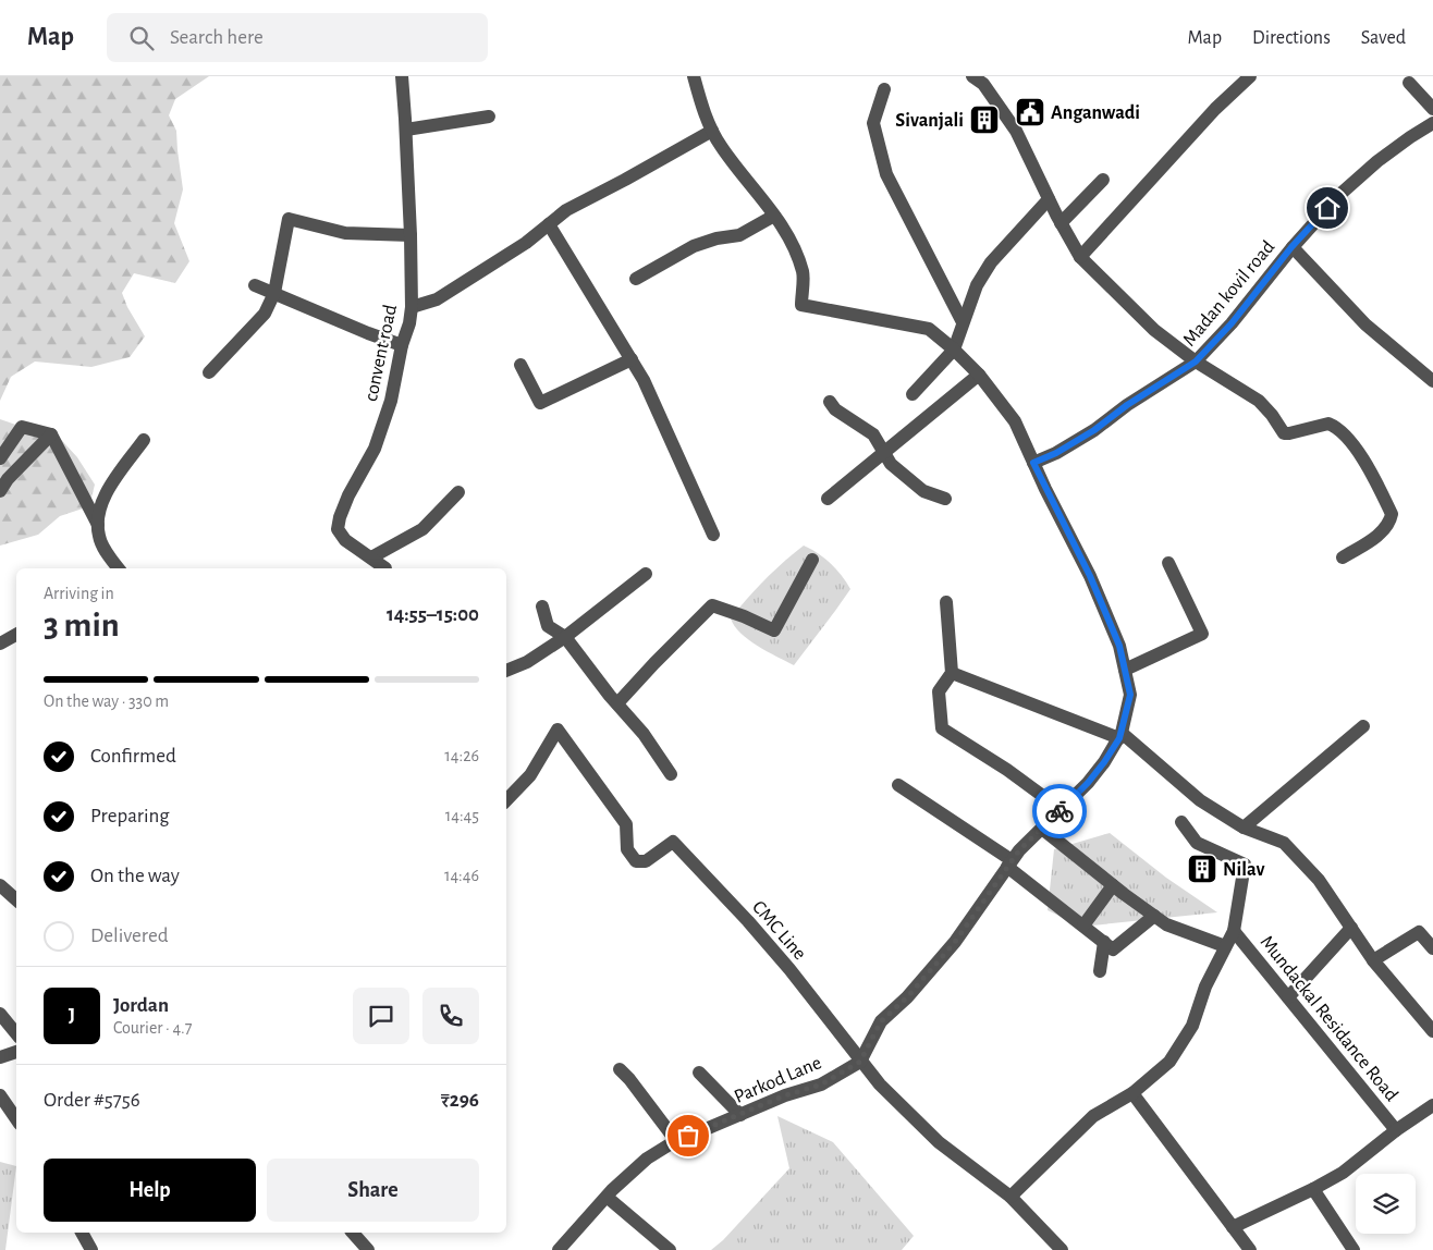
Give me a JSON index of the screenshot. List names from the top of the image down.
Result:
{
  "streets": {
    "street": [
      "Madan kovil road",
      "convent road",
      "CMC Line",
      "Mundackal Residance Road",
      "Parkod Lane"
    ]
  },
  "crossings": [
    ["CMC Line", "Parkod Lane"]
  ],
  "places": {
    "public building": ["Anganwadi"],
    "building": ["Sivanjali", "Nilav"]
  },
  "page": {
    "header": "Map",
    "search": "Search here",
    "nav": ["Map", "Directions", "Saved"],
    "heading": ["3 min", "Arriving in", "14:55–15:00"],
    "panel": [
      "Jordan",
      "Courier · 4.7",
      "Order #5756",
      "₹296"
    ],
    "bar": "On the way · 330 m",
    "list": [
      ["Confirmed", "14:26"],
      ["Preparing", "14:45"],
      ["On the way", "14:46"],
      "Delivered"
    ],
    "round": "J",
    "buttons": ["Help", "Share"]
  }
}
